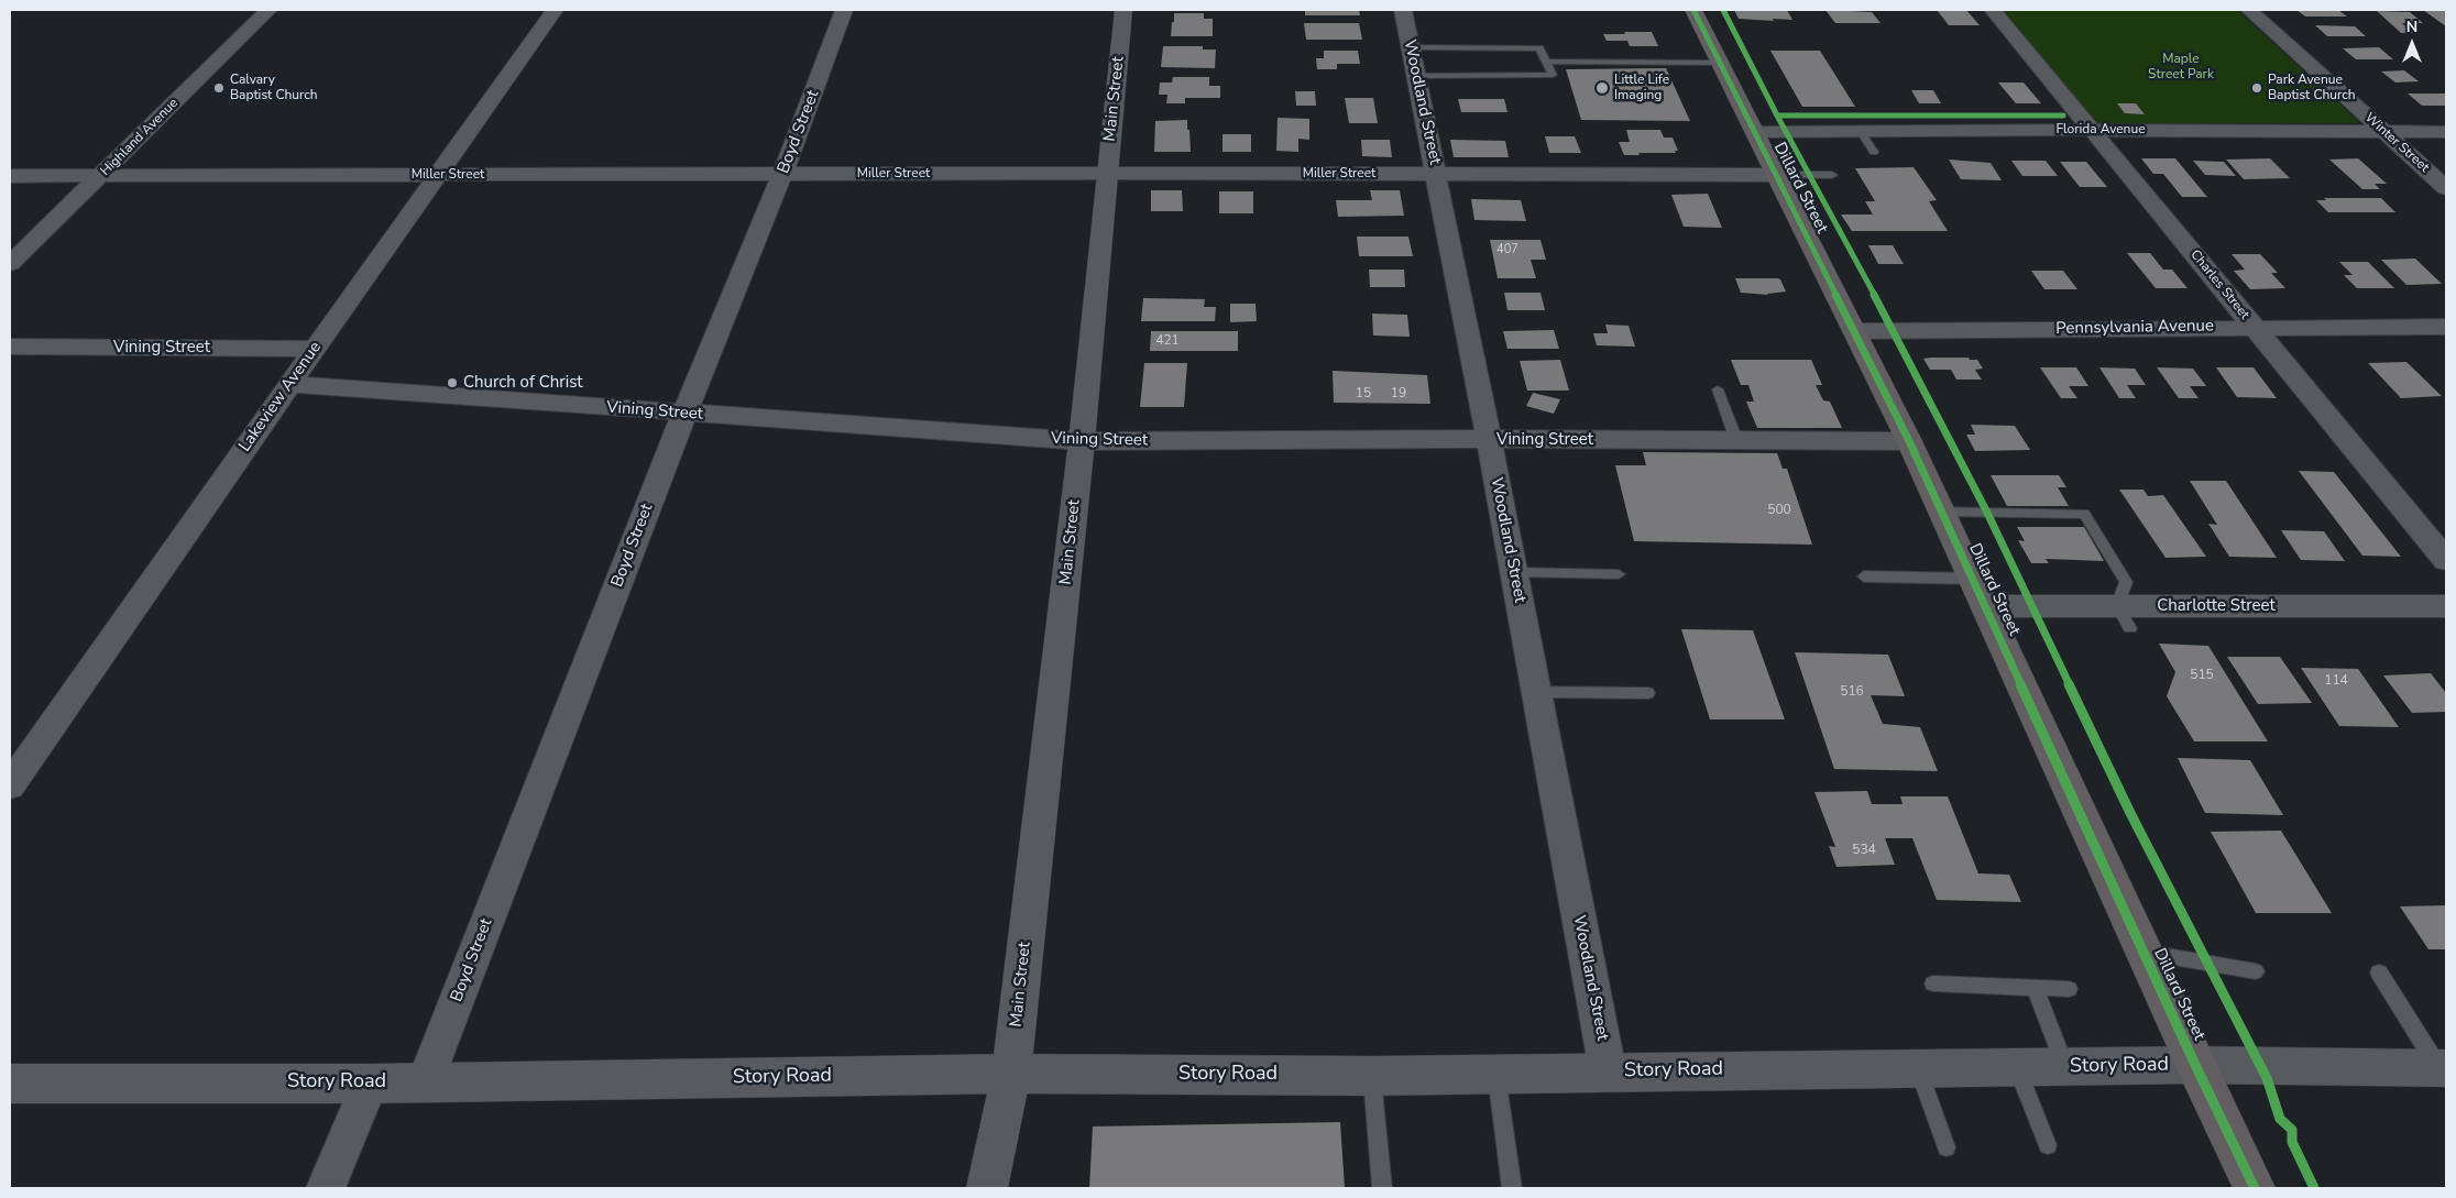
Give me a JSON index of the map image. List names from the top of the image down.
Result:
{
  "streets": {
    "main road": ["Dillard Street"],
    "street": [
      "Main Street",
      "Woodland Street",
      "Florida Avenue",
      "Boyd Street",
      "Highland Avenue",
      "Winter Street",
      "Miller Street",
      "Charles Street",
      "Pennsylvania Avenue",
      "Vining Street",
      "Lakeview Avenue",
      "Charlotte Street",
      "Story Road"
    ]
  },
  "crossings": [
    ["Main Street", "Miller Street"],
    ["Main Street", "Vining Street"],
    ["Main Street", "Story Road"],
    ["Woodland Street", "Miller Street"],
    ["Woodland Street", "Vining Street"],
    ["Woodland Street", "Story Road"],
    ["Florida Avenue", "Winter Street"],
    ["Florida Avenue", "Dillard Street"],
    ["Florida Avenue", "Charles Street"],
    ["Boyd Street", "Miller Street"],
    ["Boyd Street", "Vining Street"],
    ["Boyd Street", "Story Road"],
    ["Highland Avenue", "Miller Street"],
    ["Miller Street", "Dillard Street"],
    ["Miller Street", "Lakeview Avenue"],
    ["Dillard Street", "Pennsylvania Avenue"],
    ["Dillard Street", "Vining Street"],
    ["Dillard Street", "Charlotte Street"],
    ["Dillard Street", "Story Road"],
    ["Charles Street", "Pennsylvania Avenue"],
    ["Vining Street", "Lakeview Avenue"]
  ],
  "parks": ["Maple Street Park"],
  "places": [
    "Calvary Baptist Church",
    "Little Life Imaging",
    "Park Avenue Baptist Church",
    "Church of Christ"
  ],
  "house_numbers": [
    "407",
    "421",
    "15",
    "19",
    "500",
    "515",
    "114",
    "516",
    "534"
  ],
  "north": "top"
}
